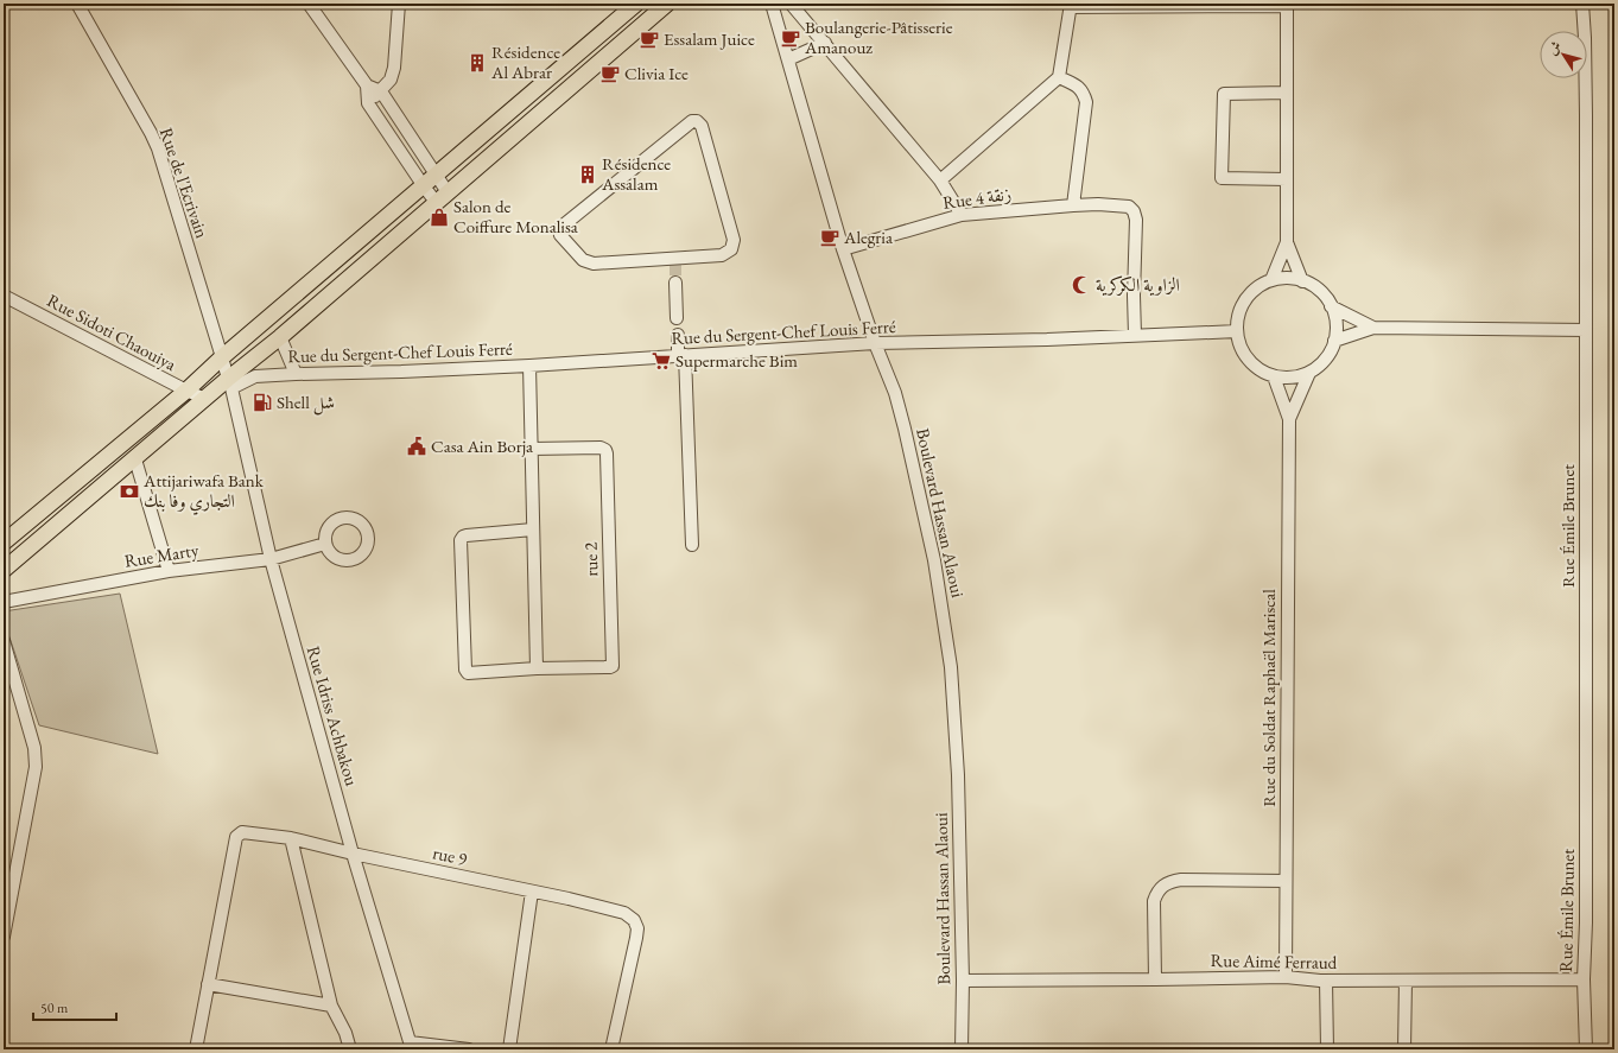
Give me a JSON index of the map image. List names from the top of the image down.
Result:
{
  "streets": {
    "street": [
      "Rue de l'Ecrivain",
      "Rue 4 زنقة",
      "Rue Sidoti Chaouiya",
      "Rue du Sergent-Chef Louis Ferré",
      "Boulevard Hassan Alaoui",
      "Rue Émile Brunet",
      "Rue Marty",
      "rue 2",
      "Rue du Soldat Raphaël Mariscal",
      "Rue Idriss Achbakou",
      "rue 9",
      "Rue Aimé Ferraud"
    ]
  },
  "crossings": [
    ["Rue de l'Ecrivain", "Rue du Sergent-Chef Louis Ferré"],
    ["Rue de l'Ecrivain", "Rue Idriss Achbakou"],
    ["Rue 4 زنقة", "Rue du Sergent-Chef Louis Ferré"],
    ["Rue 4 زنقة", "Boulevard Hassan Alaoui"],
    ["Rue du Sergent-Chef Louis Ferré", "Boulevard Hassan Alaoui"],
    ["Rue du Sergent-Chef Louis Ferré", "Rue du Soldat Raphaël Mariscal"],
    ["Rue du Sergent-Chef Louis Ferré", "Rue Idriss Achbakou"],
    ["Boulevard Hassan Alaoui", "Rue Aimé Ferraud"],
    ["Rue Émile Brunet", "Rue Aimé Ferraud"],
    ["Rue Marty", "Rue Idriss Achbakou"],
    ["Rue du Soldat Raphaël Mariscal", "Rue Aimé Ferraud"],
    ["Rue Idriss Achbakou", "rue 9"]
  ],
  "places": {
    "cafe": [
      "Boulangerie-Pâtisserie Amanouz",
      "Essalam Juice",
      "Clivia Ice",
      "Alegria"
    ],
    "building": ["Résidence Al Abrar", "Résidence Assalam"],
    "shop": ["Salon de Coiffure Monalisa"],
    "mosque": ["الزاوية الكركرية"],
    "supermarket": ["Supermarche Bim"],
    "fuel station": ["Shell شل"],
    "public building": ["Casa Ain Borja"],
    "bank": ["Attijariwafa Bank التجاري وفا بنك"]
  },
  "scale_bar": "50 m",
  "north": "top left"
}
